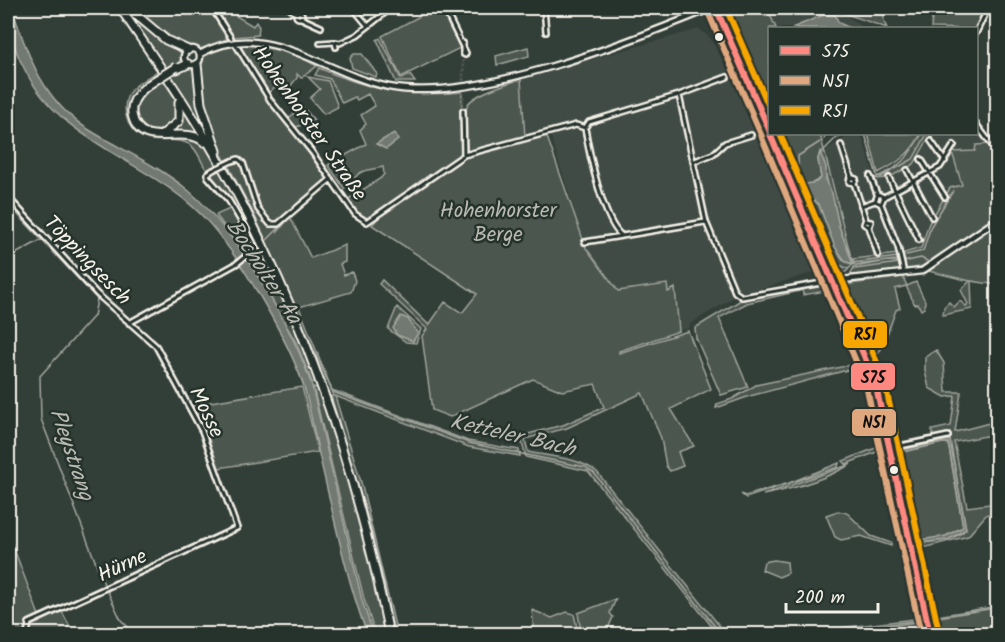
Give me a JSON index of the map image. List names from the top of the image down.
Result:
{
  "streets": {
    "street": [
      "Hohenhorster Straße",
      "Töppingsesch",
      "Mosse",
      "Hürne"
    ]
  },
  "crossings": [
    ["Hohenhorster Straße", "Töppingsesch"],
    ["Töppingsesch", "Mosse"],
    ["Mosse", "Hürne"]
  ],
  "water": ["Bocholter Aa", "Ketteler Bach", "Pleystrang"],
  "parks": ["Hohenhorster Berge"],
  "lines": ["transit line S75", "transit line R51", "transit line N51"],
  "legend": ["S75", "N51", "R51"],
  "scale_bar": "200 m"
}
